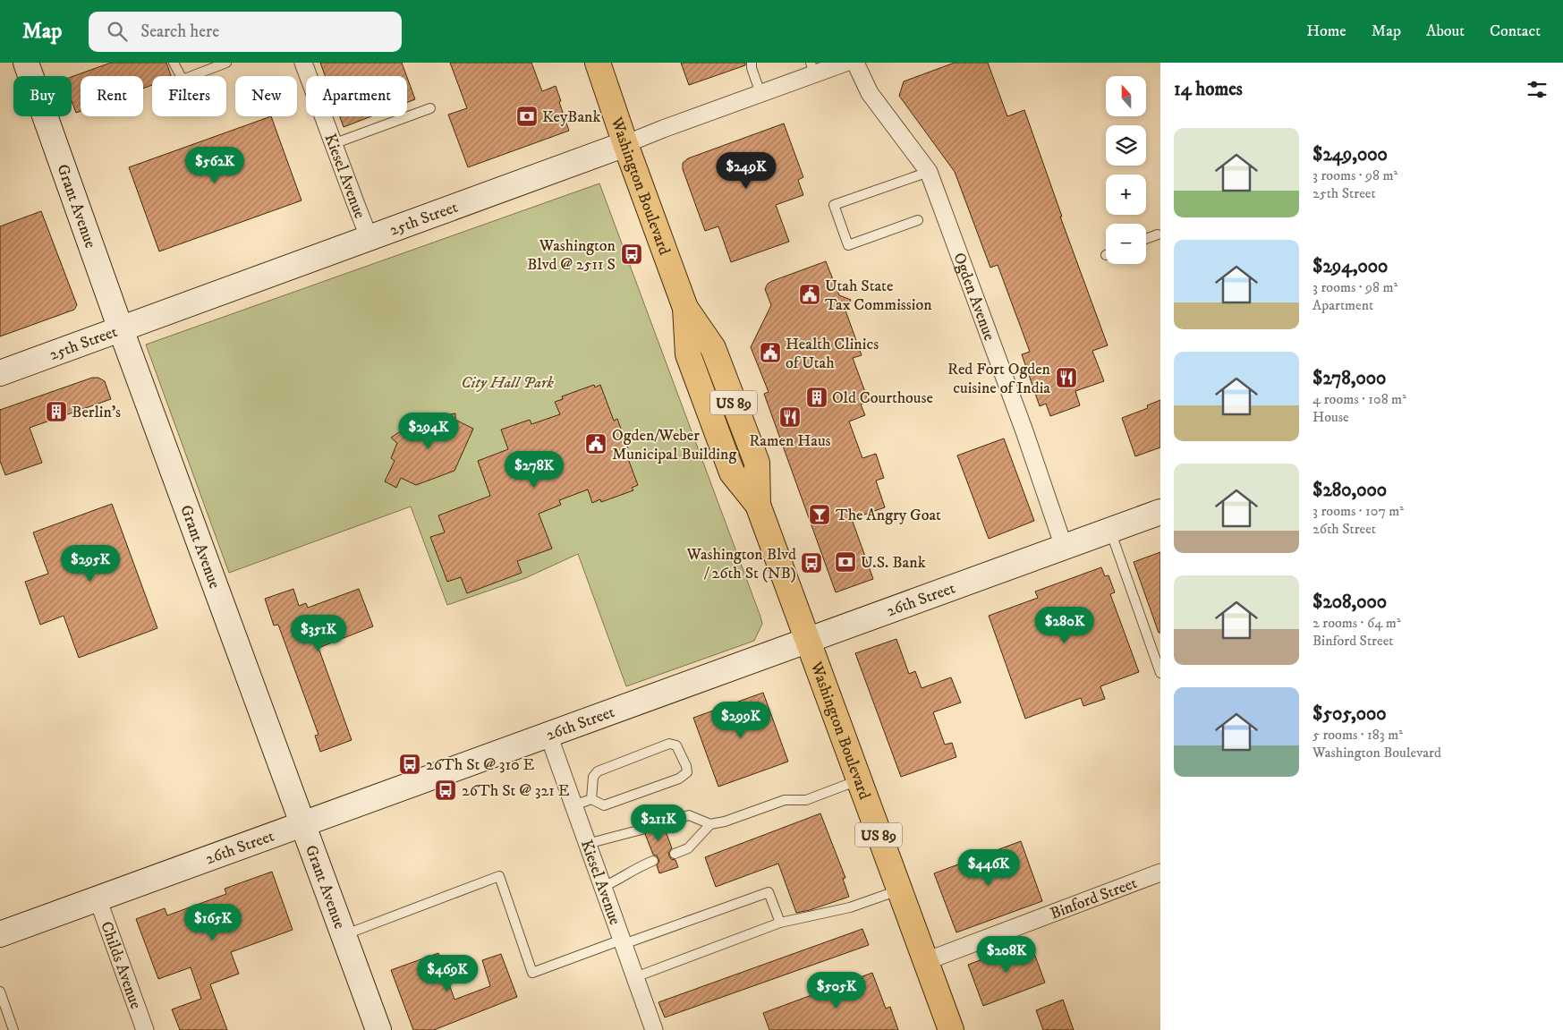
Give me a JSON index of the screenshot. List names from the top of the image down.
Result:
{
  "streets": {
    "main road": ["Washington Boulevard", "US 89"],
    "street": [
      "Kiesel Avenue",
      "Grant Avenue",
      "25th Street",
      "Ogden Avenue",
      "26th Street",
      "Binford Street",
      "Childs Avenue"
    ]
  },
  "crossings": [
    ["Kiesel Avenue", "25th Street"],
    ["Kiesel Avenue", "26th Street"],
    ["Washington Boulevard", "25th Street"],
    ["Washington Boulevard", "26th Street"],
    ["Washington Boulevard", "Binford Street"],
    ["Grant Avenue", "25th Street"],
    ["Grant Avenue", "26th Street"],
    ["Ogden Avenue", "26th Street"],
    ["26th Street", "Childs Avenue"]
  ],
  "parks": ["City Hall Park"],
  "places": {
    "bank": ["KeyBank", "U.S. Bank"],
    "bus stop": [
      "Washington Blvd @ 2511 S",
      "Washington Blvd / 26th St (NB)",
      "26Th St @ 310 E",
      "26Th St @ 321 E"
    ],
    "public building": ["Utah State Tax Commission", "Health Clinics of Utah", "Ogden/Weber Municipal Building"],
    "restaurant": ["Red Fort Ogden cuisine of India", "Ramen Haus"],
    "building": ["Old Courthouse", "Berlin's"],
    "bar": ["The Angry Goat"]
  },
  "north": "top",
  "page": {
    "header": "Map",
    "search": "Search here",
    "nav": [
      "Home",
      "Map",
      "About",
      "Contact"
    ],
    "heading": "14 homes",
    "map_buttons": ["+", "−"],
    "chip": [
      "Buy",
      "Rent",
      "Filters",
      "New",
      "Apartment"
    ],
    "list": [
      {
        "name": "$249,000",
        "note": "3 rooms · 98 m² · 25th Street"
      },
      {
        "name": "$294,000",
        "note": "3 rooms · 98 m² · Apartment"
      },
      {
        "name": "$278,000",
        "note": "4 rooms · 108 m² · House"
      },
      {
        "name": "$280,000",
        "note": "3 rooms · 107 m² · 26th Street"
      },
      {
        "name": "$208,000",
        "note": "2 rooms · 64 m² · Binford Street"
      },
      {
        "name": "$505,000",
        "note": "5 rooms · 183 m² · Washington Boulevard"
      }
    ],
    "price": [
      "$562K",
      "$249K",
      "$294K",
      "$278K",
      "$295K",
      "$280K",
      "$351K",
      "$299K",
      "$211K",
      "$446K",
      "$165K",
      "$208K",
      "$469K",
      "$505K"
    ]
  }
}
